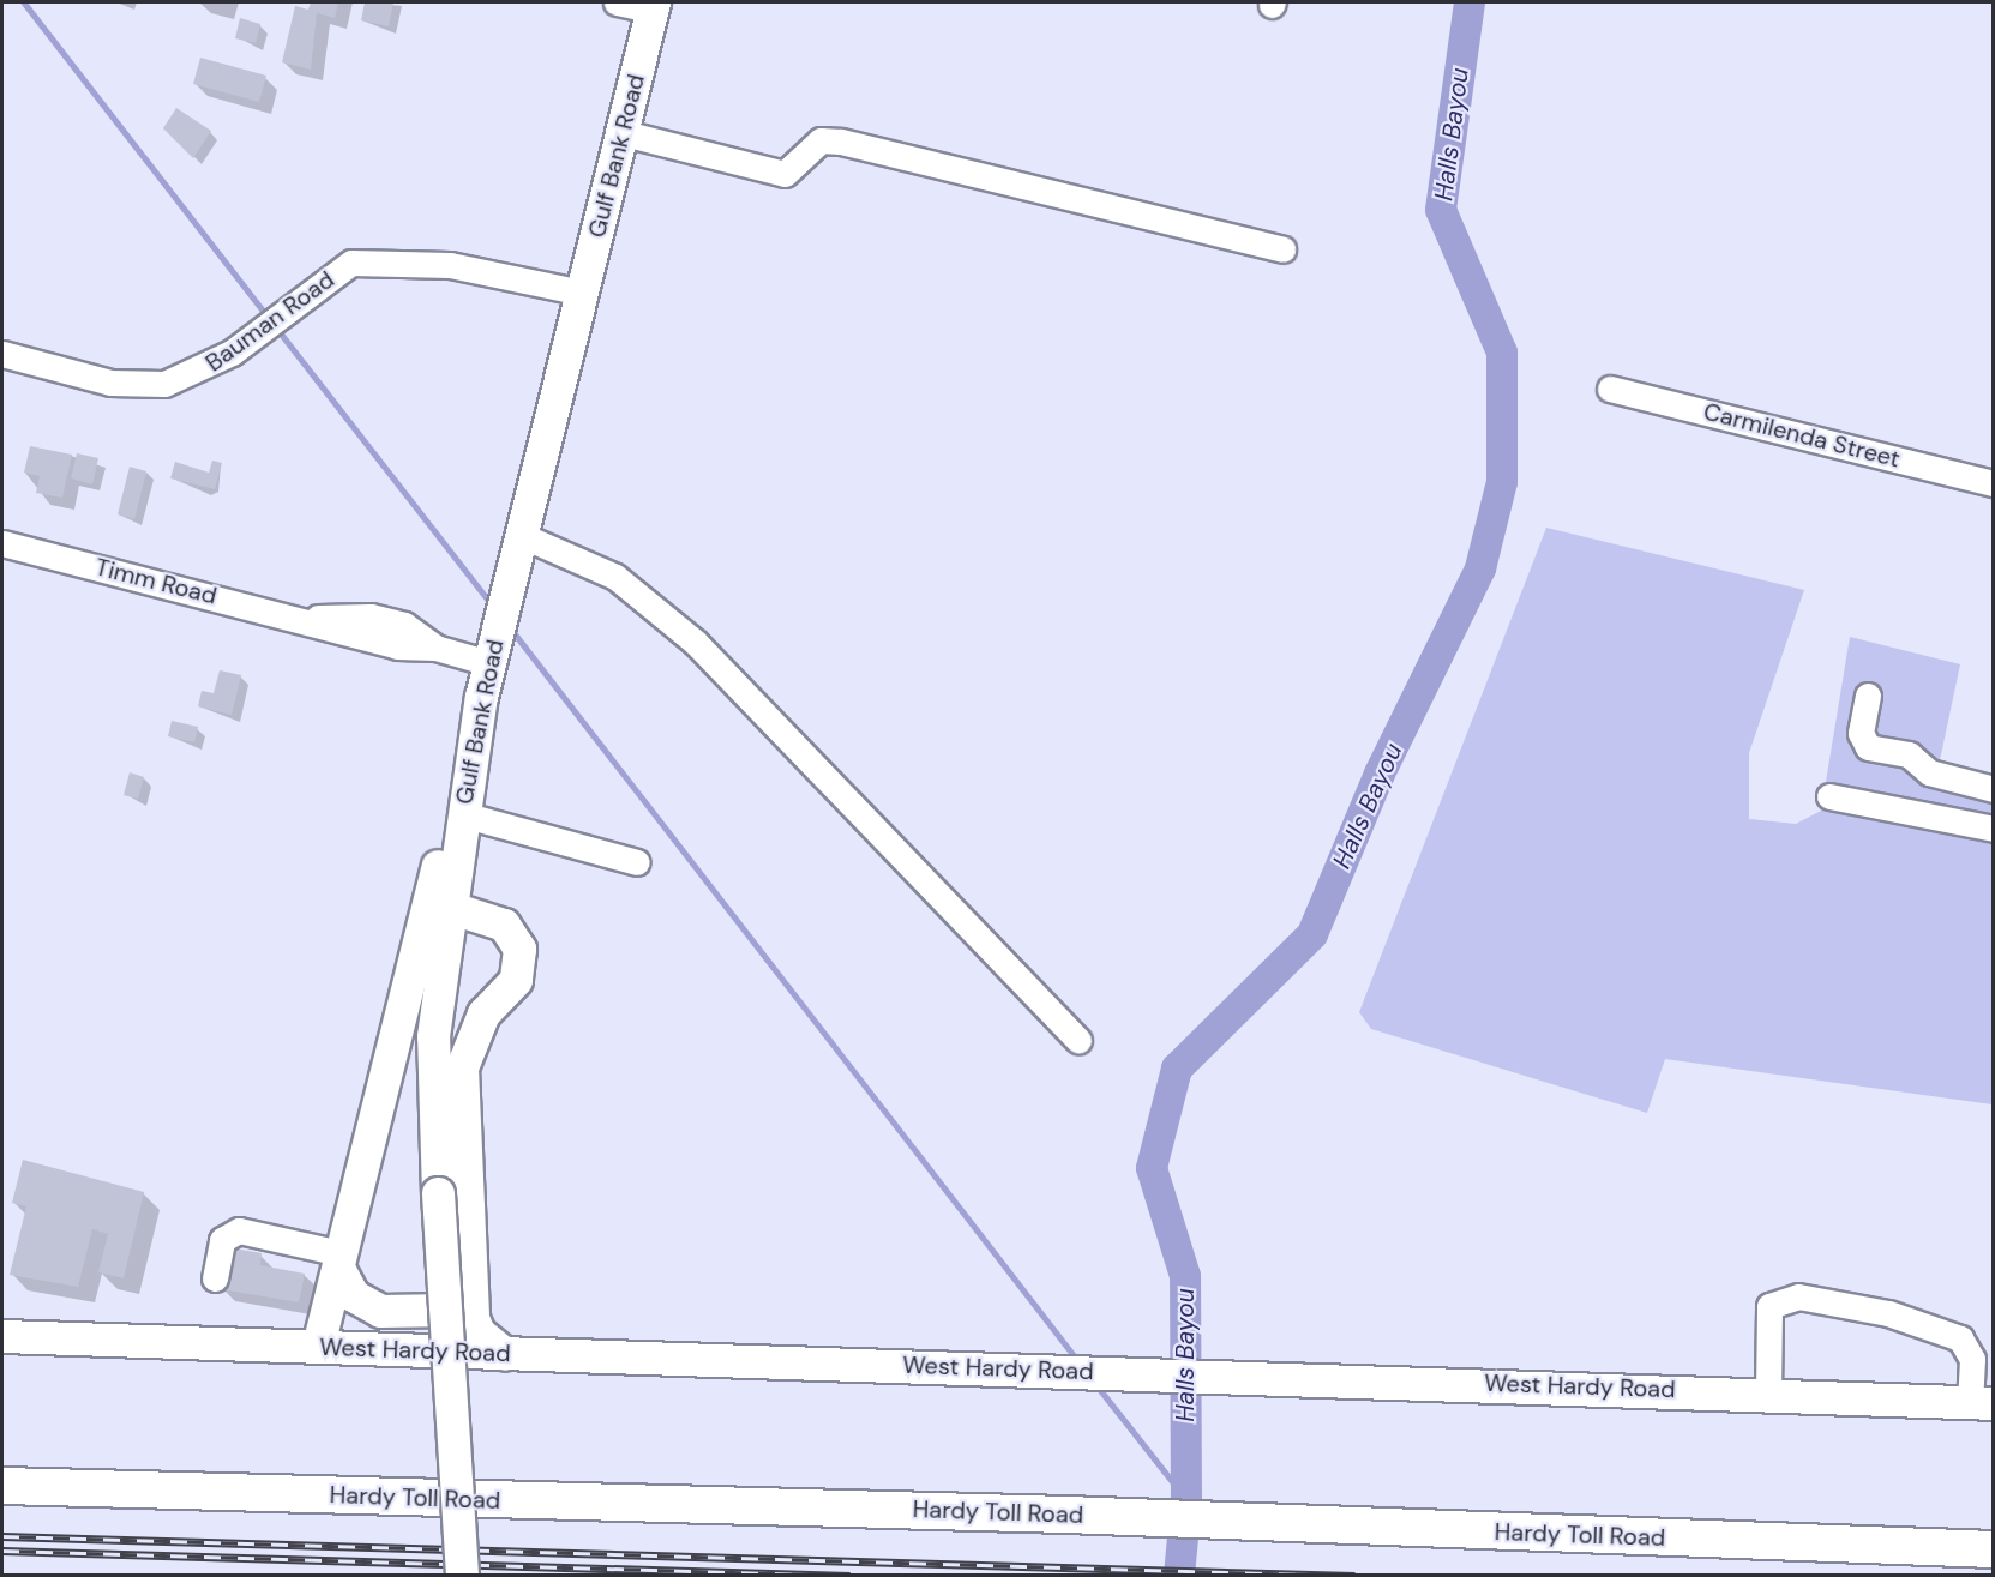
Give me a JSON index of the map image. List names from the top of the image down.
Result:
{
  "streets": {
    "highway": ["Hardy Toll Road"],
    "main road": ["Gulf Bank Road", "West Hardy Road"],
    "street": ["Bauman Road", "Carmilenda Street", "Timm Road"]
  },
  "crossings": [
    ["Gulf Bank Road", "Bauman Road"],
    ["Gulf Bank Road", "Timm Road"]
  ],
  "water": ["Halls Bayou"]
}
